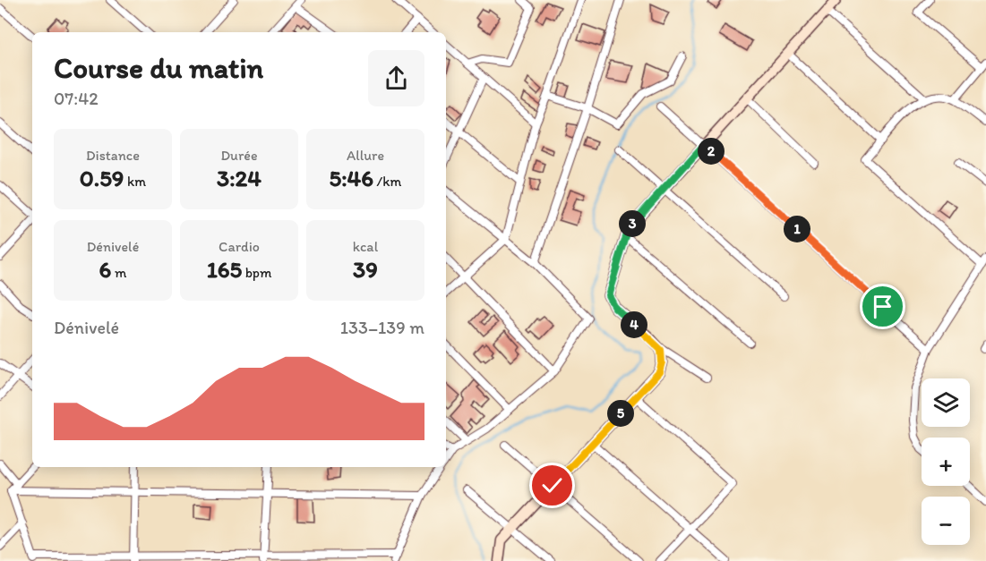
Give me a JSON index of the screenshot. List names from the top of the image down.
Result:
{
  "page": {
    "heading": ["Course du matin", "07:42"],
    "stats": [
      ["Distance", "0.59 km"],
      ["Durée", "3:24"],
      ["Allure", "5:46 /km"],
      ["Dénivelé", "6 m"],
      ["Cardio", "165 bpm"],
      ["kcal", "39"]
    ],
    "pins": [
      "2",
      "3",
      "1",
      "4",
      "5"
    ],
    "chart": ["Dénivelé", "133–139 m"],
    "map_buttons": ["+", "−"]
  }
}
